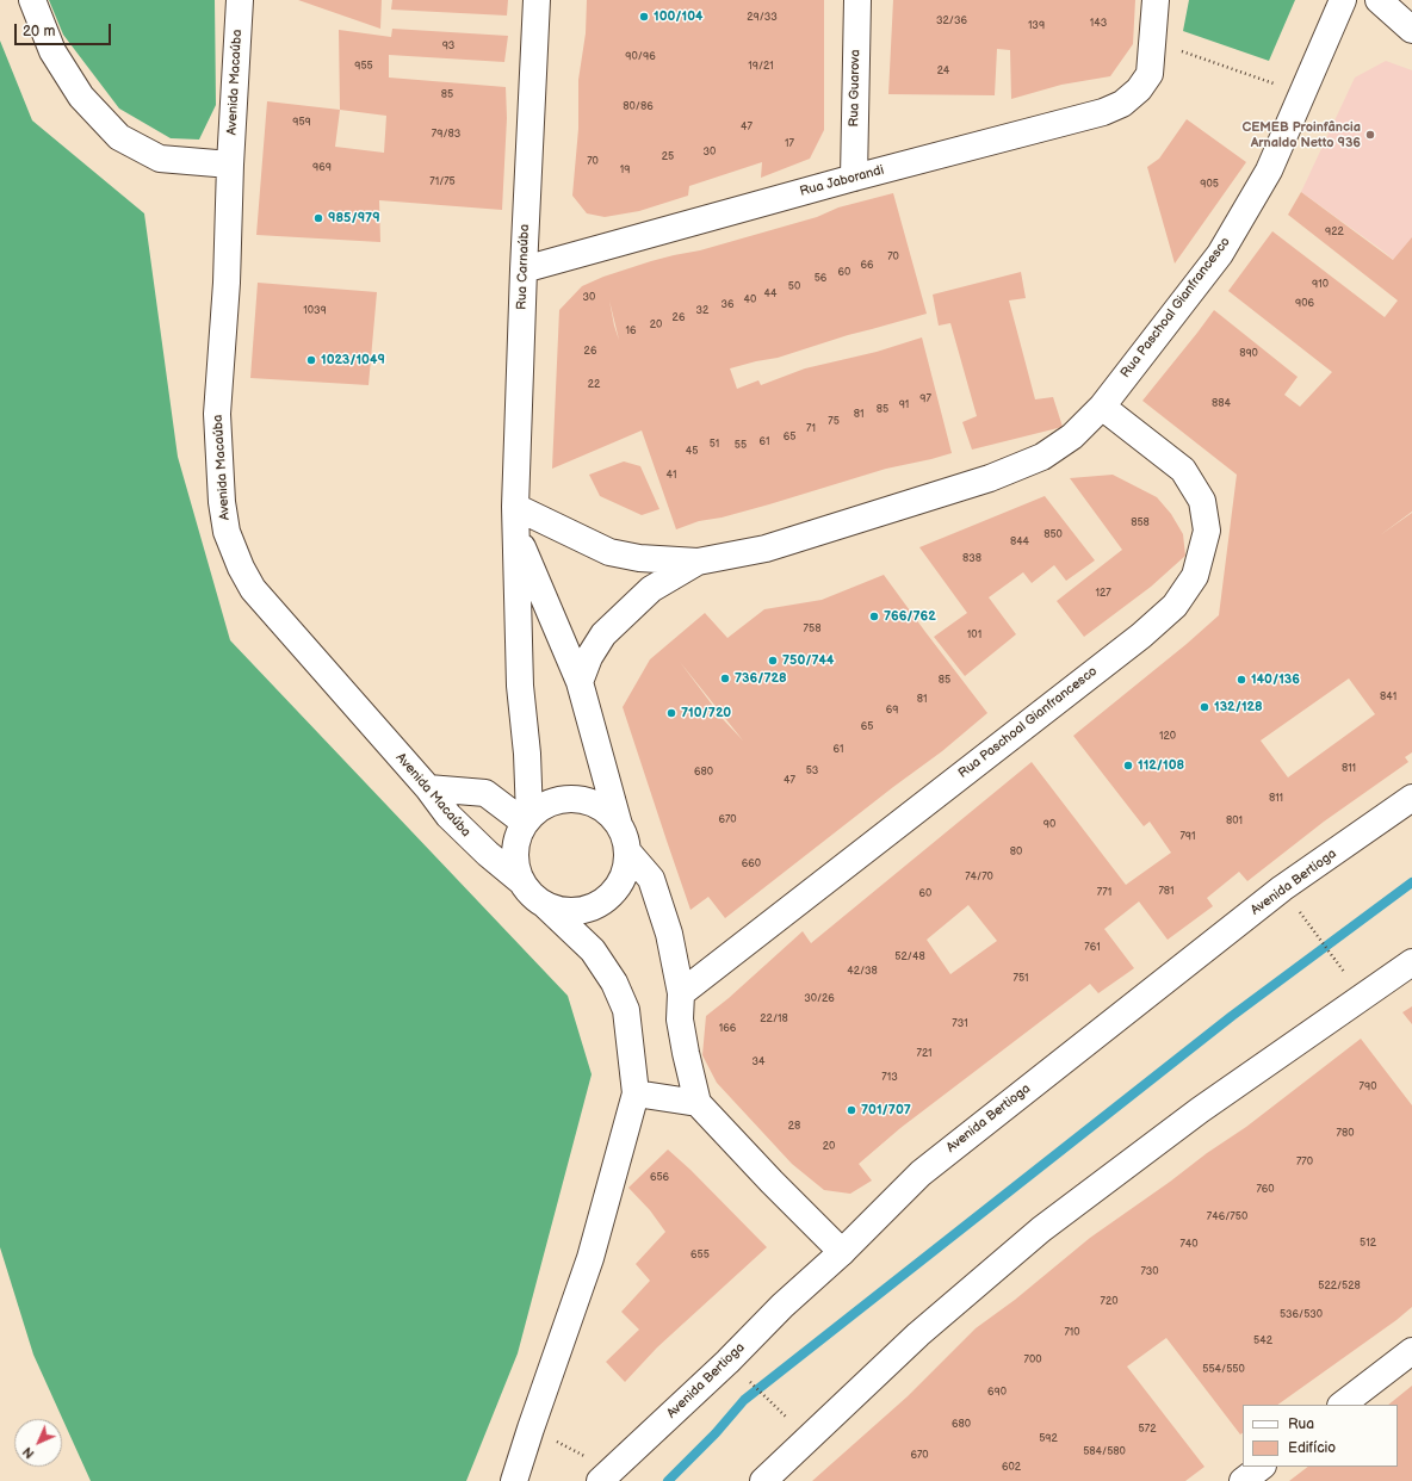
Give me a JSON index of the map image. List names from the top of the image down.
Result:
{
  "streets": {
    "street": [
      "Avenida Macaúba",
      "Rua Guarova",
      "Rua Jaborandi",
      "Rua Carnaúba",
      "Rua Paschoal Gianfrancesco",
      "Avenida Bertioga"
    ]
  },
  "crossings": [
    ["Avenida Macaúba", "Rua Carnaúba"],
    ["Rua Guarova", "Rua Jaborandi"],
    ["Rua Jaborandi", "Rua Carnaúba"]
  ],
  "places": [
    "100/104",
    "CEMEB Proinfância Arnaldo Netto 936",
    "985/979",
    "1023/1049",
    "766/762",
    "750/744",
    "736/728",
    "140/136",
    "132/128",
    "710/720",
    "112/108",
    "701/707"
  ],
  "house_numbers": [
    "29/33",
    "32/36",
    "143",
    "139",
    "93",
    "90/96",
    "955",
    "19/21",
    "24",
    "85",
    "80/86",
    "959",
    "47",
    "79/83",
    "17",
    "30",
    "25",
    "70",
    "969",
    "19",
    "71/75",
    "905",
    "922",
    "70",
    "66",
    "60",
    "56",
    "910",
    "50",
    "44",
    "30",
    "40",
    "906",
    "36",
    "1039",
    "32",
    "26",
    "20",
    "16",
    "26",
    "890",
    "22",
    "97",
    "884",
    "91",
    "85",
    "81",
    "75",
    "71",
    "65",
    "61",
    "51",
    "55",
    "45",
    "41",
    "858",
    "850",
    "844",
    "838",
    "127",
    "758",
    "101",
    "85",
    "841",
    "81",
    "69",
    "65",
    "120",
    "61",
    "811",
    "53",
    "680",
    "47",
    "811",
    "670",
    "801",
    "90",
    "791",
    "80",
    "660",
    "74/70",
    "781",
    "771",
    "60",
    "761",
    "52/48",
    "42/38",
    "751",
    "30/26",
    "22/18",
    "731",
    "166",
    "721",
    "34",
    "713",
    "790",
    "28",
    "780",
    "20",
    "770",
    "656",
    "760",
    "746/750",
    "512",
    "740",
    "655",
    "730",
    "522/528",
    "720",
    "536/530",
    "710",
    "542",
    "700",
    "554/550",
    "690",
    "680",
    "572",
    "592",
    "584/580",
    "670",
    "602"
  ],
  "legend": ["Rua", "Edifício"],
  "scale_bar": "20 m",
  "north": "bottom left"
}
